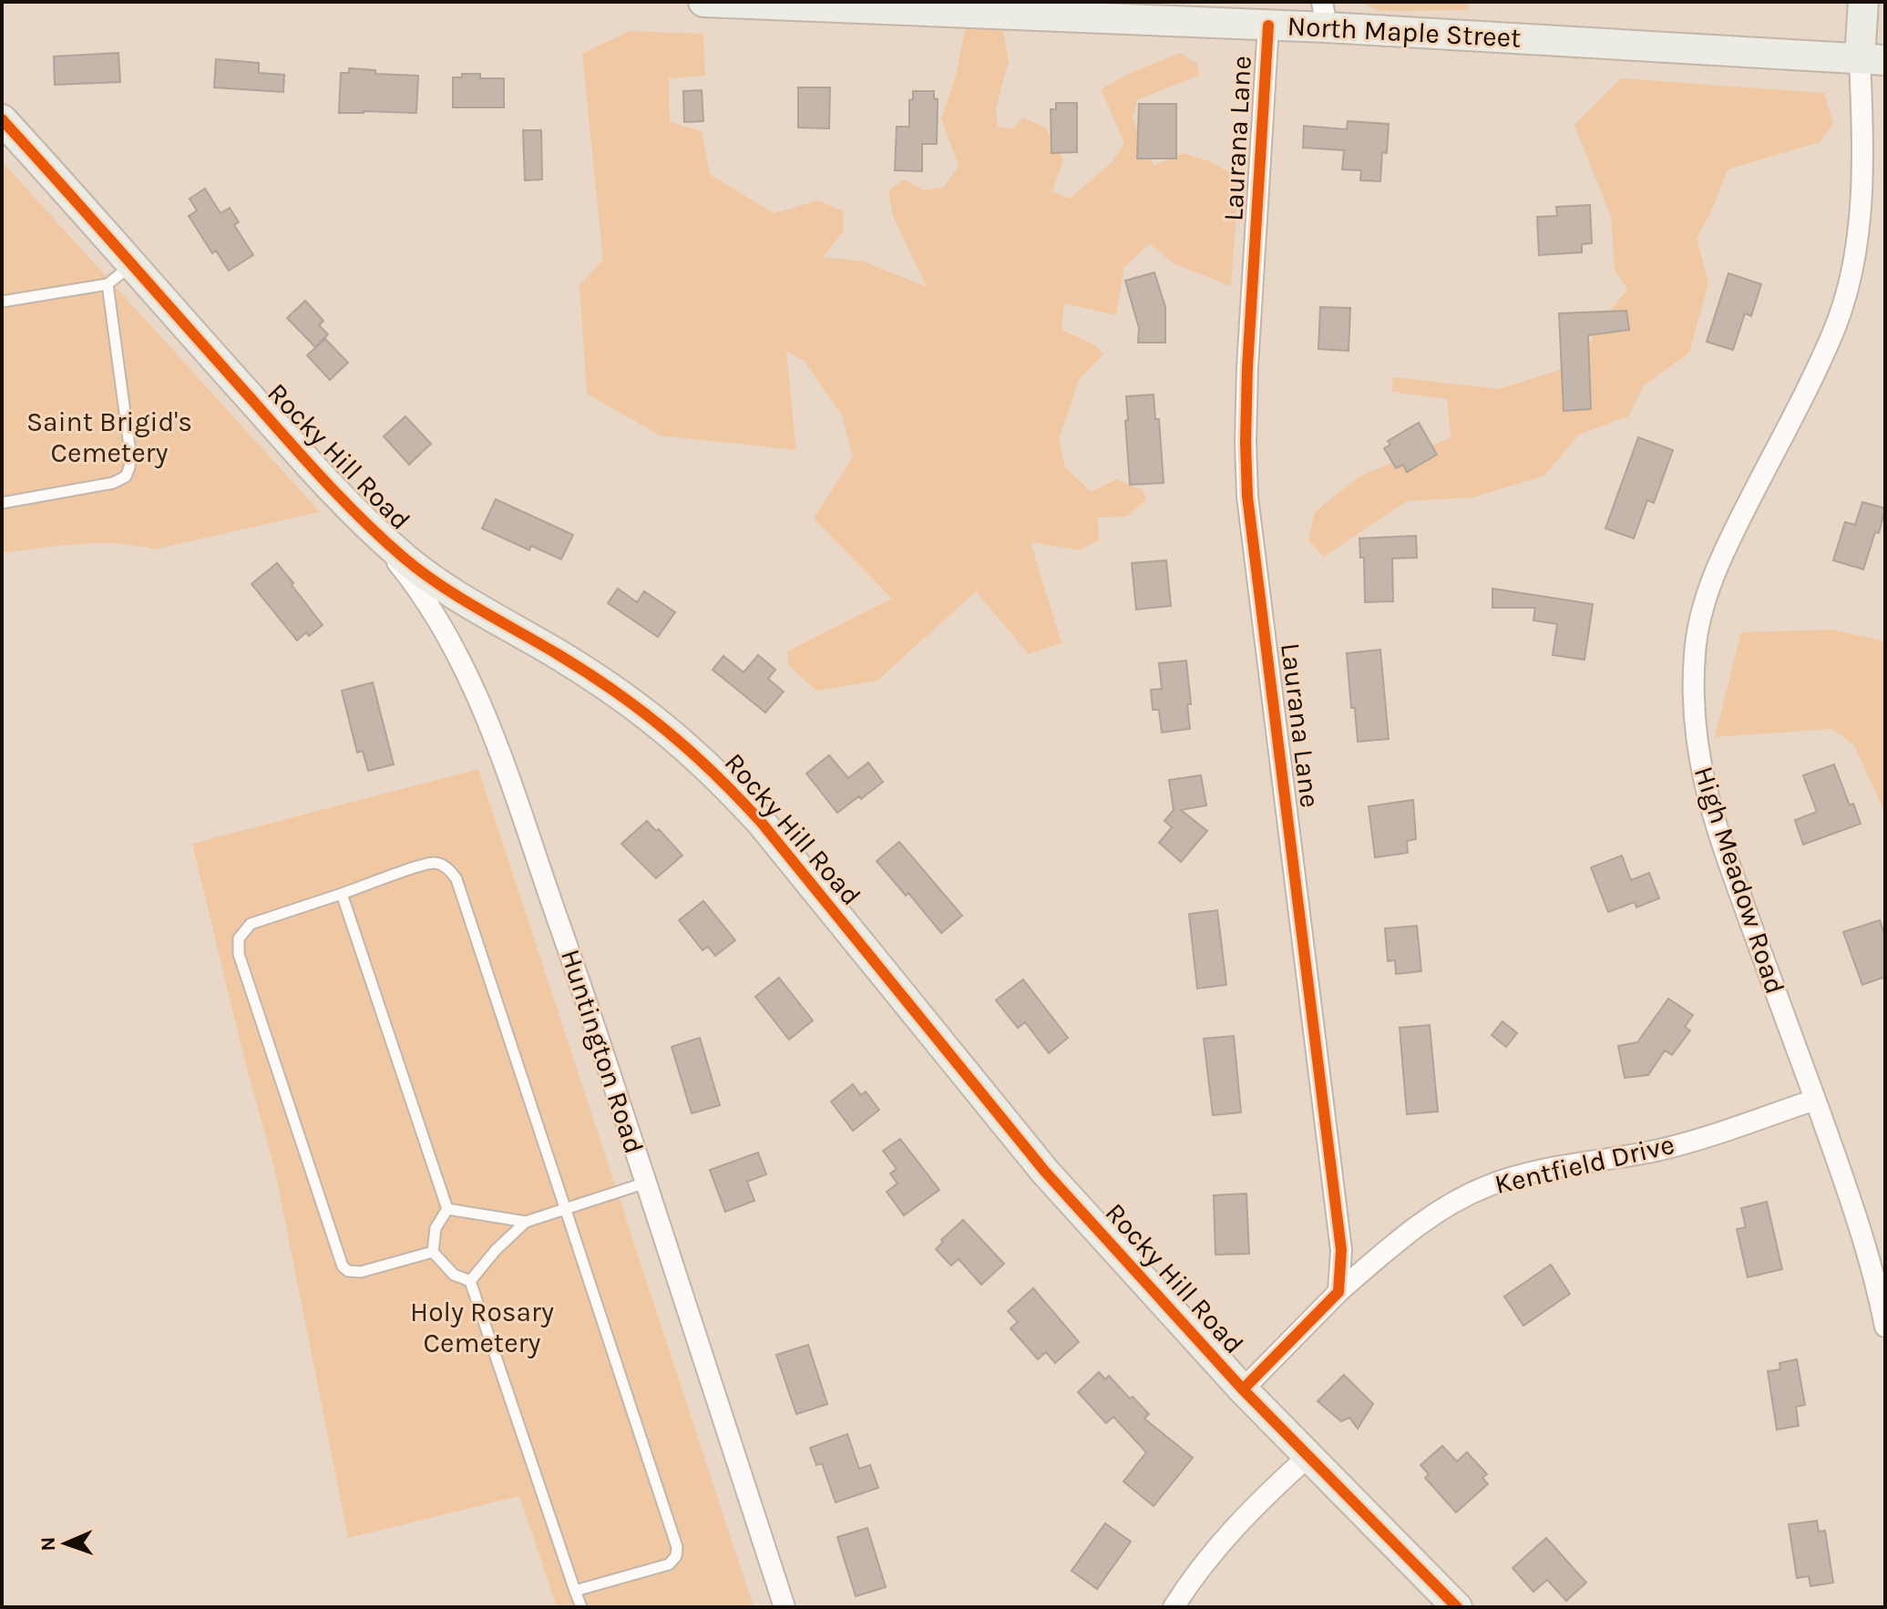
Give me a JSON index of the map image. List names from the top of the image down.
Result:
{
  "streets": {
    "street": [
      "North Maple Street",
      "Laurana Lane",
      "Rocky Hill Road",
      "High Meadow Road",
      "Huntington Road",
      "Kentfield Drive"
    ]
  },
  "crossings": [
    ["North Maple Street", "Laurana Lane"],
    ["North Maple Street", "High Meadow Road"],
    ["Laurana Lane", "Kentfield Drive"],
    ["Rocky Hill Road", "Huntington Road"],
    ["High Meadow Road", "Kentfield Drive"]
  ],
  "parks": ["Saint Brigid's Cemetery", "Holy Rosary Cemetery"],
  "north": "left"
}
